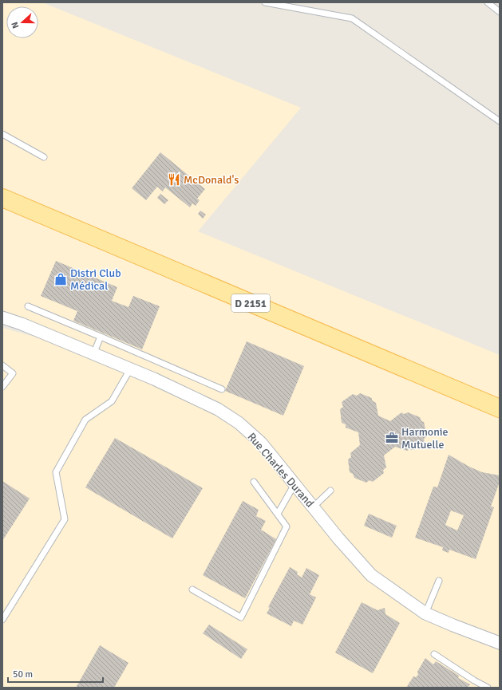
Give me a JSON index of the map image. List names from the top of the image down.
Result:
{
  "streets": {
    "main road": ["D 2151"],
    "street": ["Rue Charles Durand"]
  },
  "places": {
    "restaurant": ["McDonald's"],
    "shop": ["Distri Club Médical"],
    "office": ["Harmonie Mutuelle"]
  },
  "scale_bar": "50 m",
  "north": "left"
}
